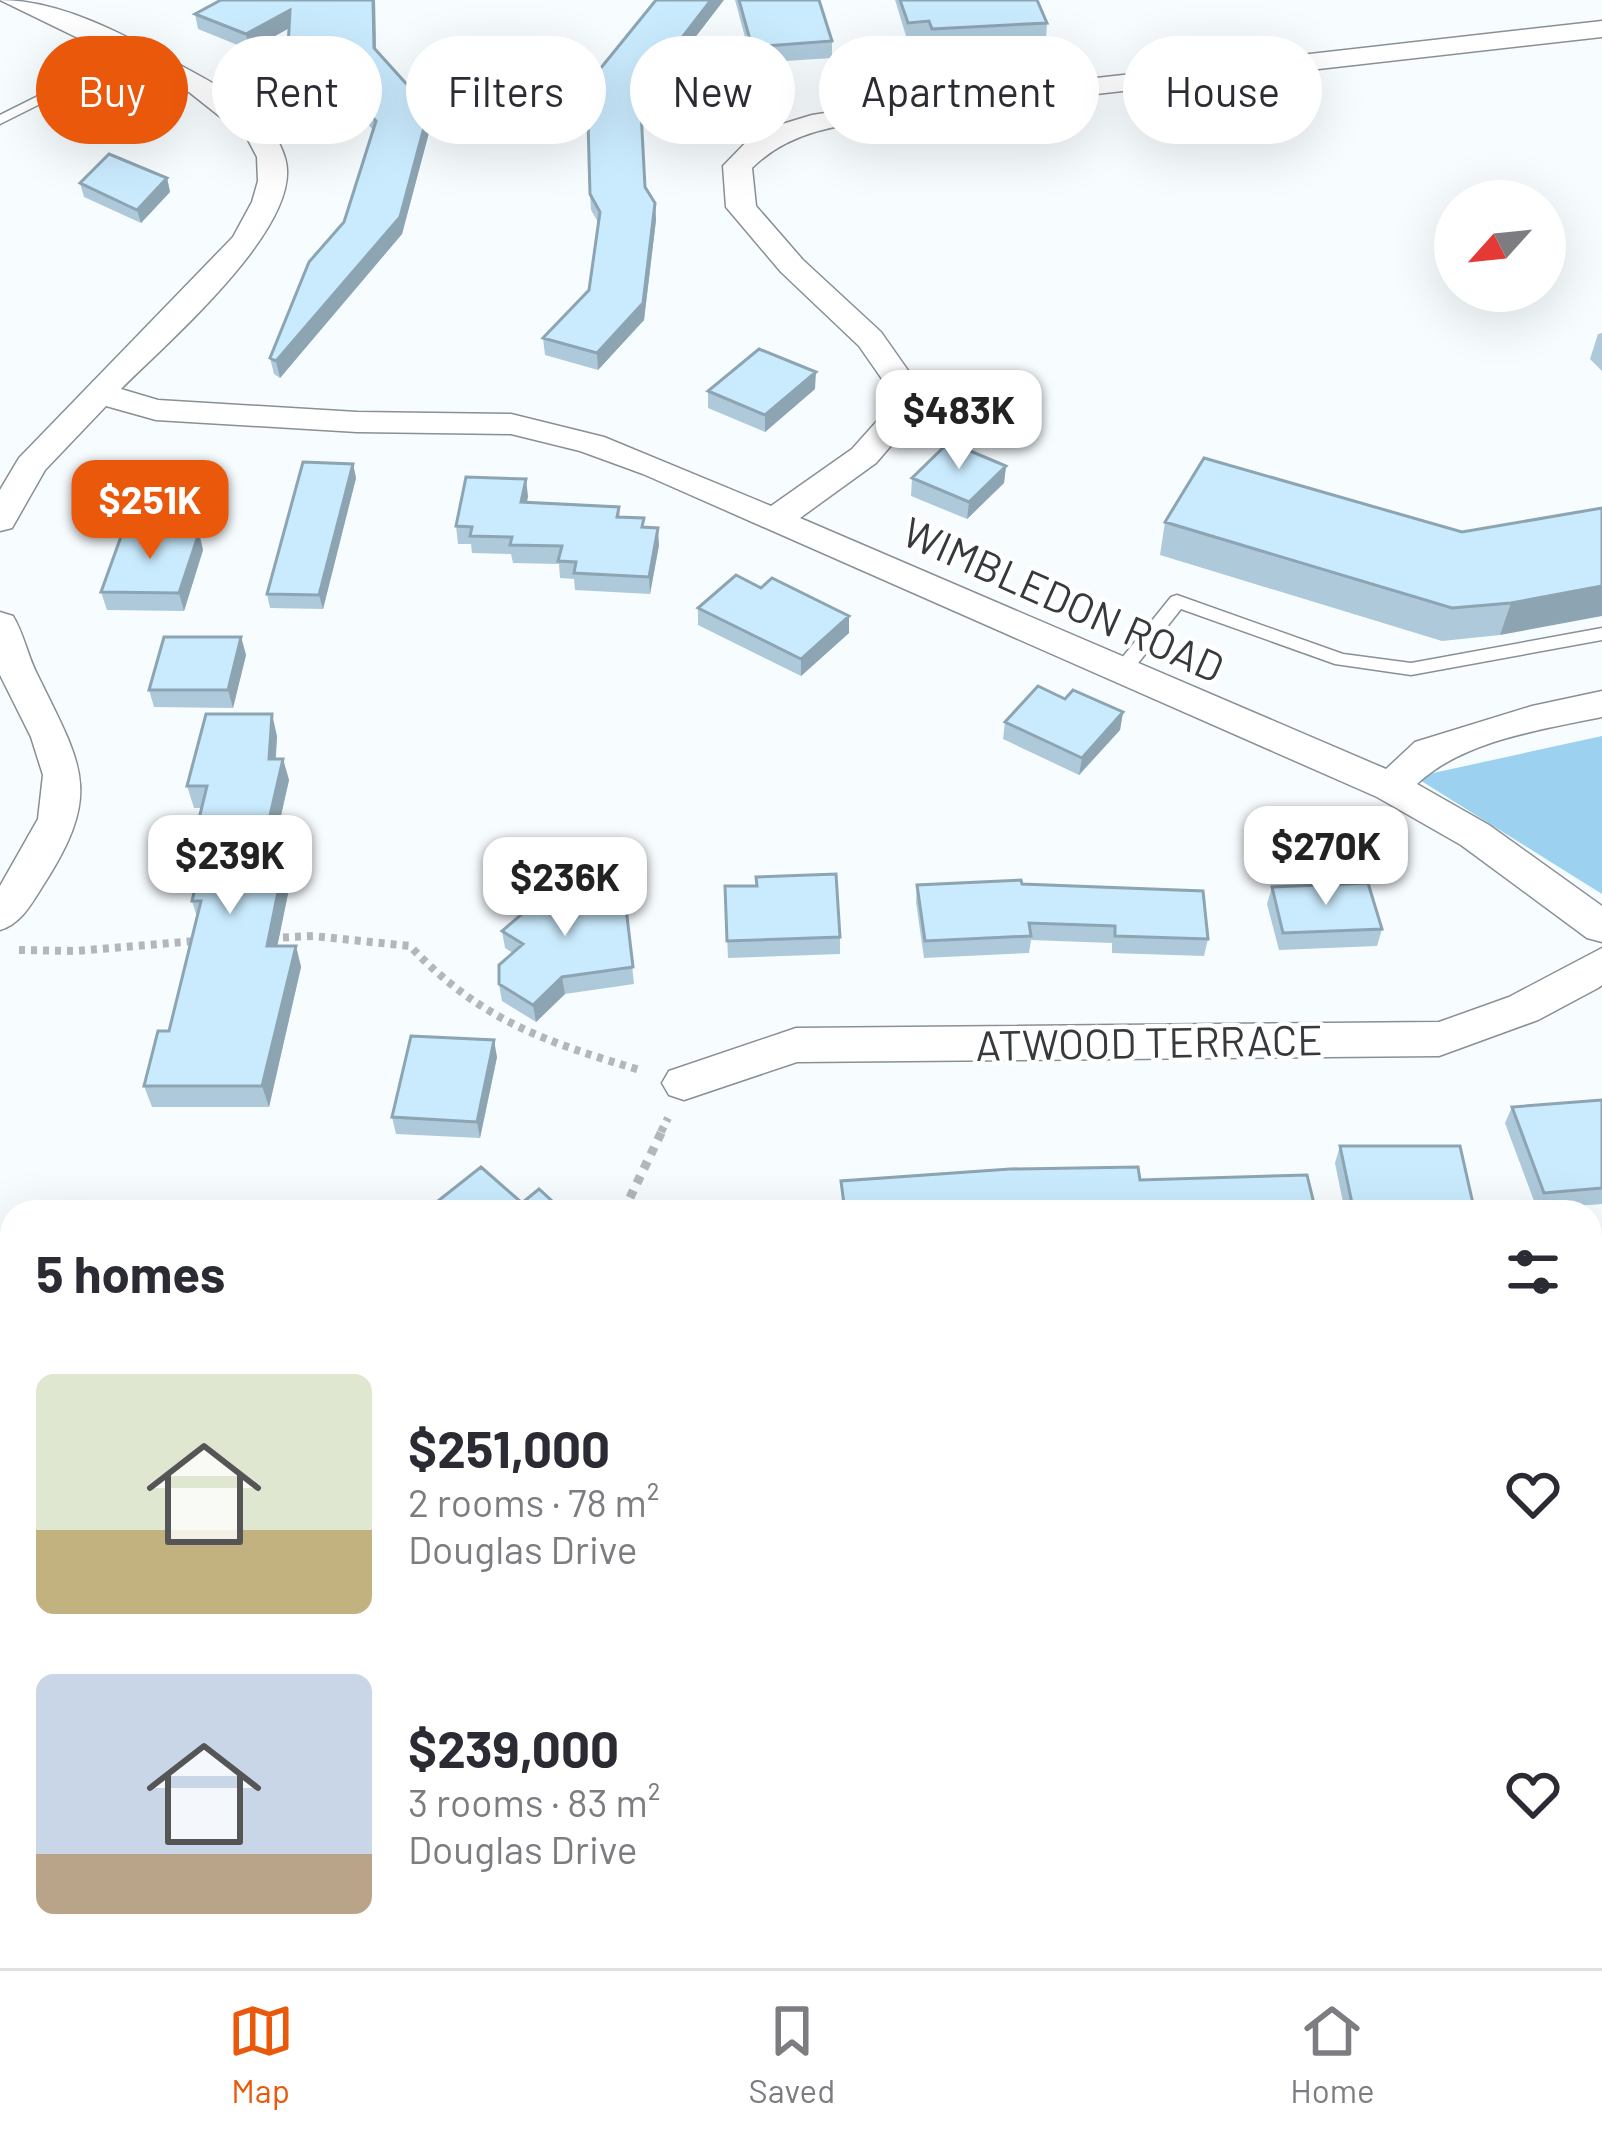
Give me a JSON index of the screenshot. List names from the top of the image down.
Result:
{
  "streets": {
    "street": ["WIMBLEDON ROAD", "ATWOOD TERRACE"]
  },
  "north": "bottom left",
  "page": {
    "chip": [
      "Buy",
      "Rent",
      "Filters",
      "New",
      "Apartment",
      "House"
    ],
    "price": [
      "$483K",
      "$251K",
      "$270K",
      "$239K",
      "$236K"
    ],
    "heading": "5 homes",
    "list": [
      {
        "name": "$251,000",
        "note": "2 rooms · 78 m² · Douglas Drive"
      },
      {
        "name": "$239,000",
        "note": "3 rooms · 83 m² · Douglas Drive"
      }
    ],
    "tabs": ["Map", "Saved", "Home"]
  }
}
